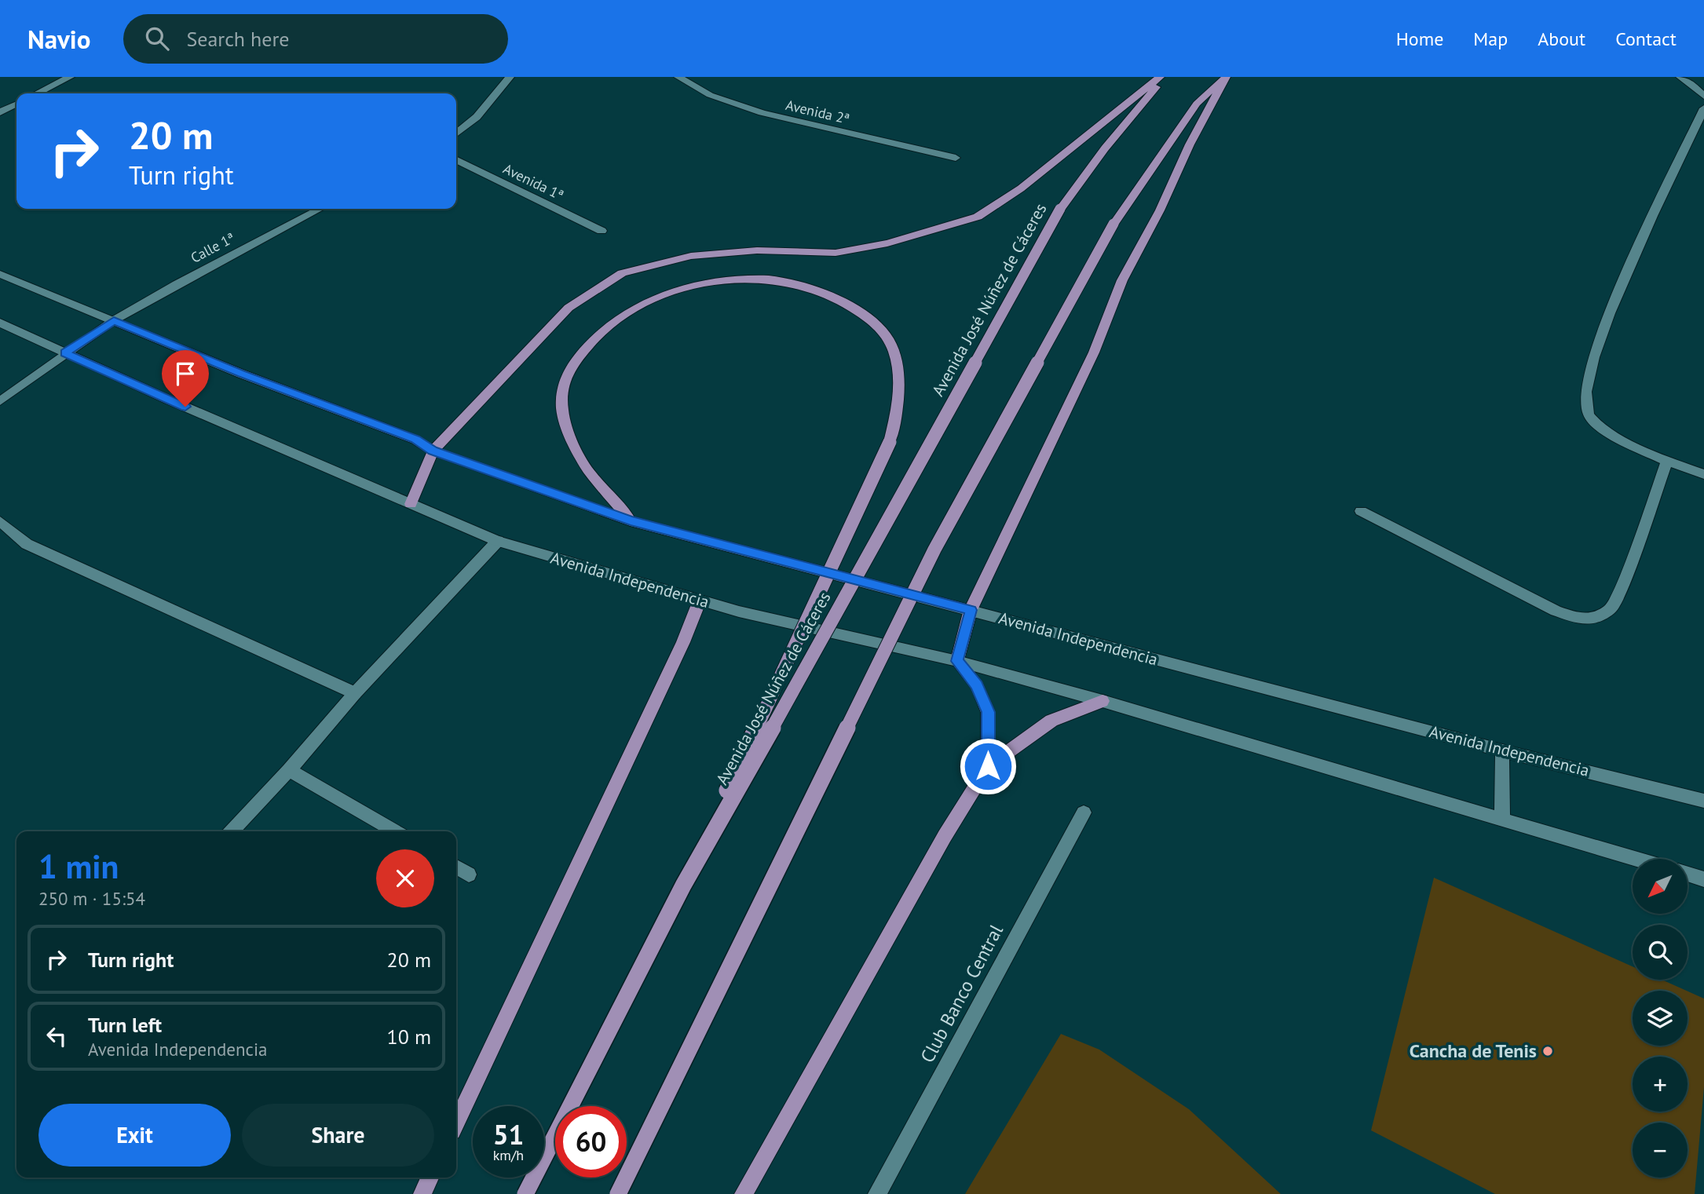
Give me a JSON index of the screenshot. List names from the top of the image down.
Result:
{
  "streets": {
    "main road": [
      "Avenida 2ª",
      "Avenida 1ª",
      "Calle 1ª",
      "Avenida José Núñez de Cáceres",
      "Avenida Independencia",
      "Club Banco Central"
    ]
  },
  "crossings": [
    ["Calle 1ª", "Avenida Independencia"]
  ],
  "places": ["Cancha de Tenis"],
  "north": "bottom left",
  "page": {
    "header": "Navio",
    "search": "Search here",
    "nav": [
      "Home",
      "Map",
      "About",
      "Contact"
    ],
    "turn": ["20 m", "Turn right"],
    "heading": ["1 min", "250 m · 15:54"],
    "map_buttons": ["+", "−"],
    "list": [
      {
        "name": "Turn right",
        "value": "20 m"
      },
      {
        "name": "Turn left",
        "note": "Avenida Independencia",
        "value": "10 m"
      }
    ],
    "buttons": ["Exit", "Share"],
    "speed": "51 km/h",
    "limit": "60"
  }
}
